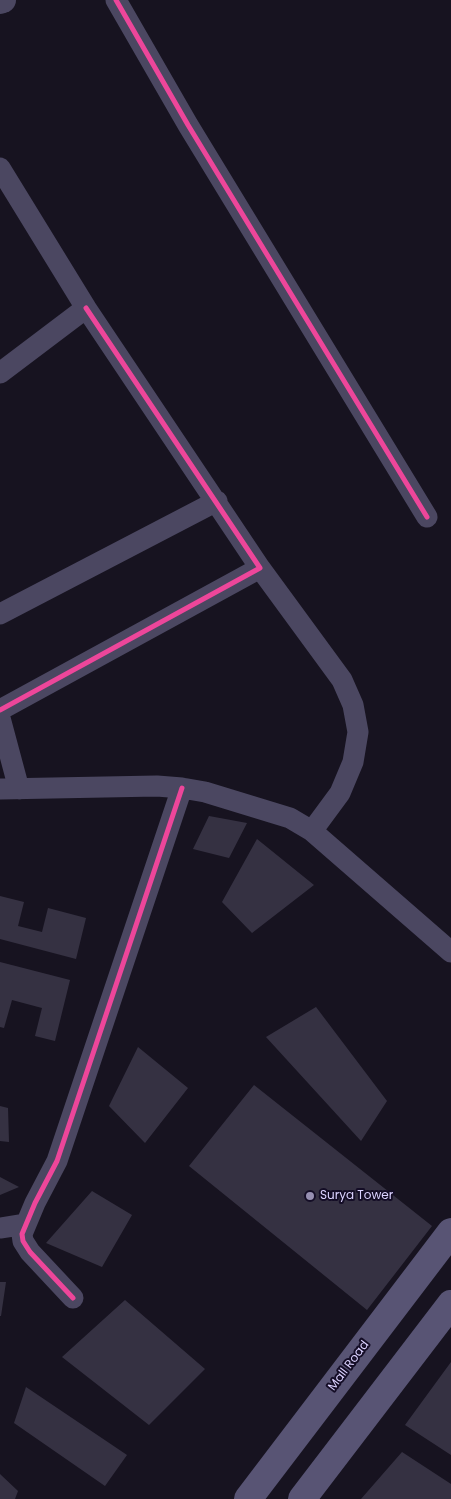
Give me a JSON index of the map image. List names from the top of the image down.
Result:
{
  "streets": {
    "main road": ["Mall Road"]
  },
  "places": ["Surya Tower"]
}
